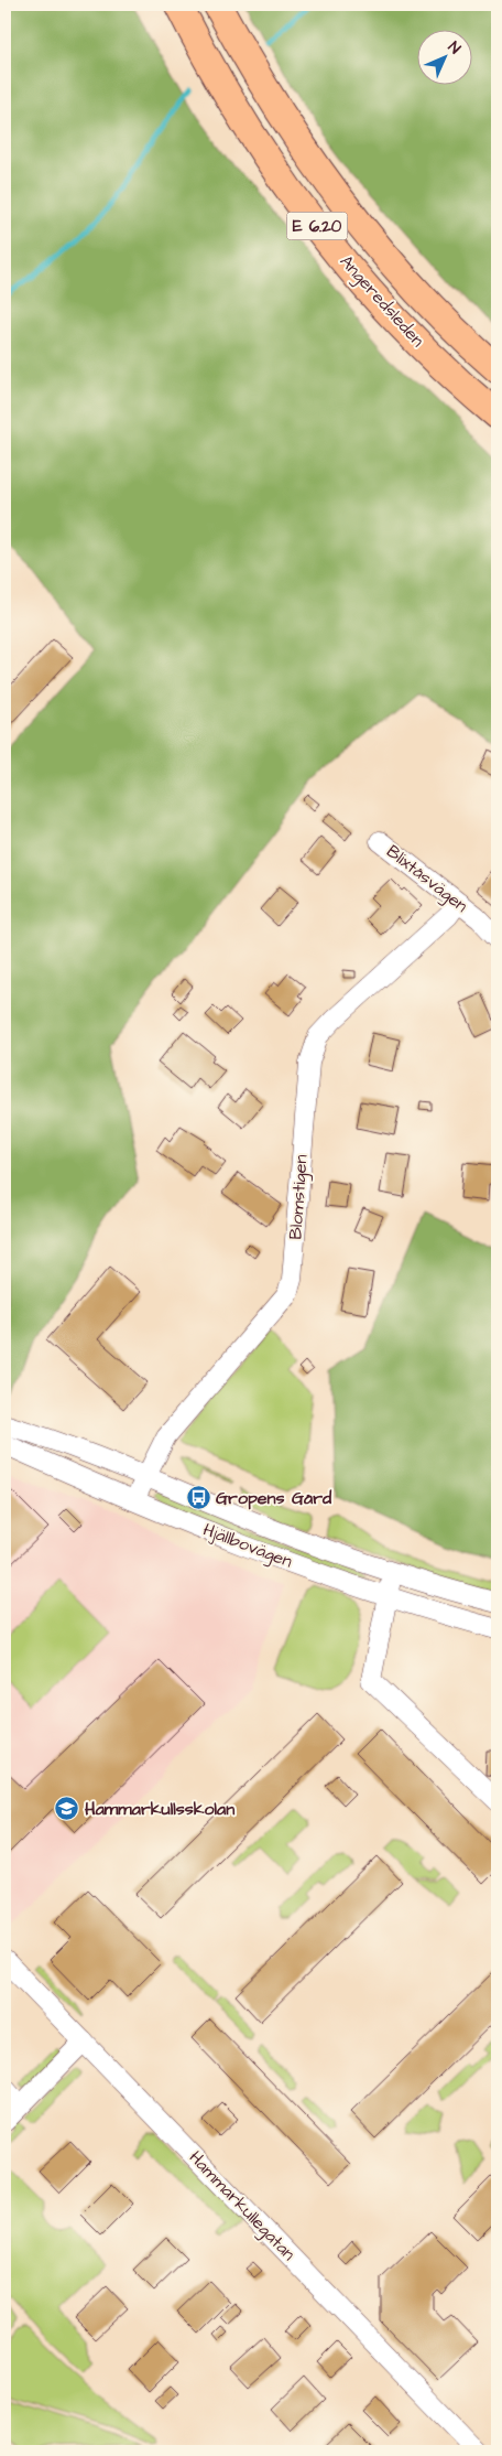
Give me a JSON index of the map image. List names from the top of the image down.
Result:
{
  "streets": {
    "highway": ["E 6.20", "Angeredsleden"],
    "street": [
      "Blixtåsvägen",
      "Blomstigen",
      "Hjällbovägen",
      "Hammarkullegatan"
    ]
  },
  "crossings": [
    ["Blixtåsvägen", "Blomstigen"],
    ["Blomstigen", "Hjällbovägen"]
  ],
  "places": {
    "bus stop": ["Gropens Gård"],
    "school or university": ["Hammarkullsskolan"]
  },
  "north": "top right"
}
